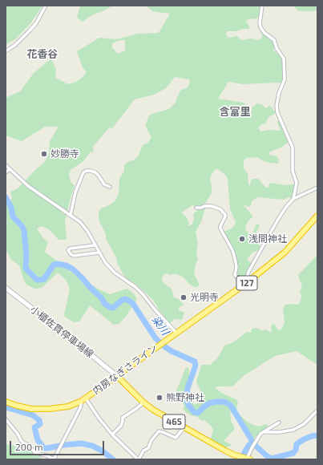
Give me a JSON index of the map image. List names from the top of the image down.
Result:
{
  "streets": {
    "highway": ["127", "内房なぎさライン", "465"],
    "main road": ["小櫃佐貫停車場線"]
  },
  "crossings": [
    ["小櫃佐貫停車場線", "内房なぎさライン"],
    ["小櫃佐貫停車場線", "465"],
    ["内房なぎさライン", "465"]
  ],
  "districts": ["花香谷", "含富里"],
  "water": ["染川"],
  "places": [
    "妙勝寺",
    "浅間神社",
    "光明寺",
    "熊野神社"
  ],
  "scale_bar": "200 m"
}
